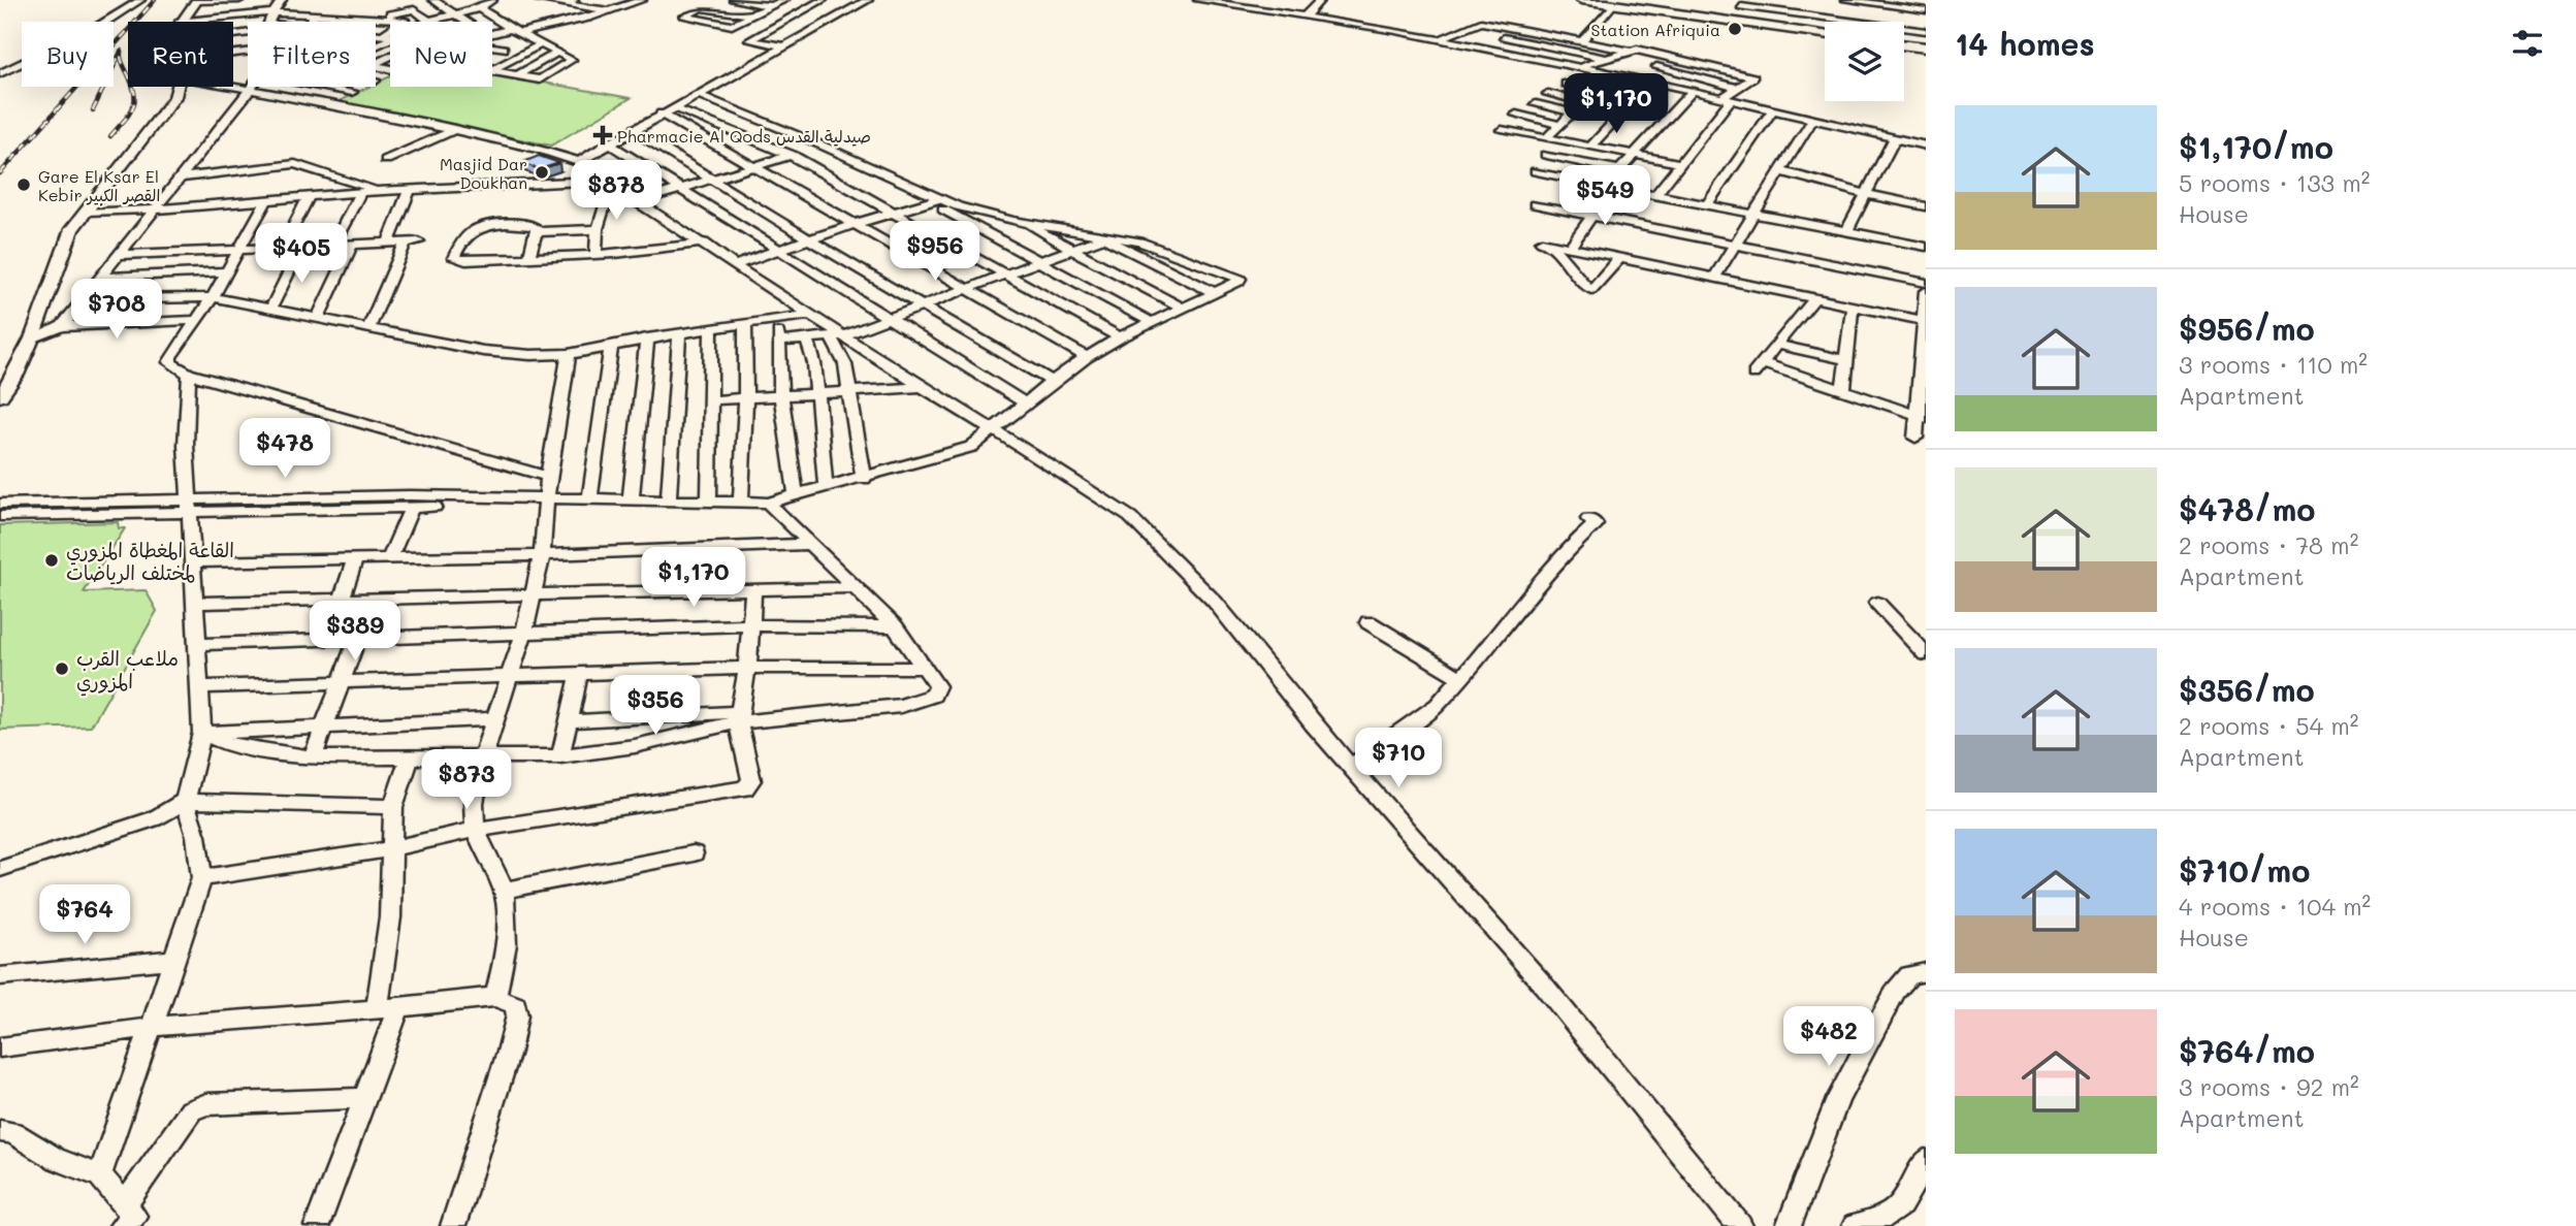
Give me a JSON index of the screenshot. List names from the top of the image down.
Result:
{
  "places": {
    "other": [
      "Station Afriquia",
      "Masjid Dar Doukhan",
      "Gare El Ksar El Kebir القصر الكبير",
      "القاعة المغطاة المزوري لمختلف الرياضات",
      "ملاعب القرب المزوري"
    ],
    "health": ["Pharmacie Al Qods صيدلية القدس"]
  },
  "page": {
    "heading": "14 homes",
    "chip": [
      "Buy",
      "Rent",
      "Filters",
      "New"
    ],
    "price": [
      "$1,170",
      "$878",
      "$549",
      "$956",
      "$405",
      "$708",
      "$478",
      "$1,170",
      "$389",
      "$356",
      "$710",
      "$873",
      "$764",
      "$482"
    ],
    "list": [
      {
        "name": "$1,170/mo",
        "note": "5 rooms · 133 m² · House"
      },
      {
        "name": "$956/mo",
        "note": "3 rooms · 110 m² · Apartment"
      },
      {
        "name": "$478/mo",
        "note": "2 rooms · 78 m² · Apartment"
      },
      {
        "name": "$356/mo",
        "note": "2 rooms · 54 m² · Apartment"
      },
      {
        "name": "$710/mo",
        "note": "4 rooms · 104 m² · House"
      },
      {
        "name": "$764/mo",
        "note": "3 rooms · 92 m² · Apartment"
      }
    ]
  }
}
